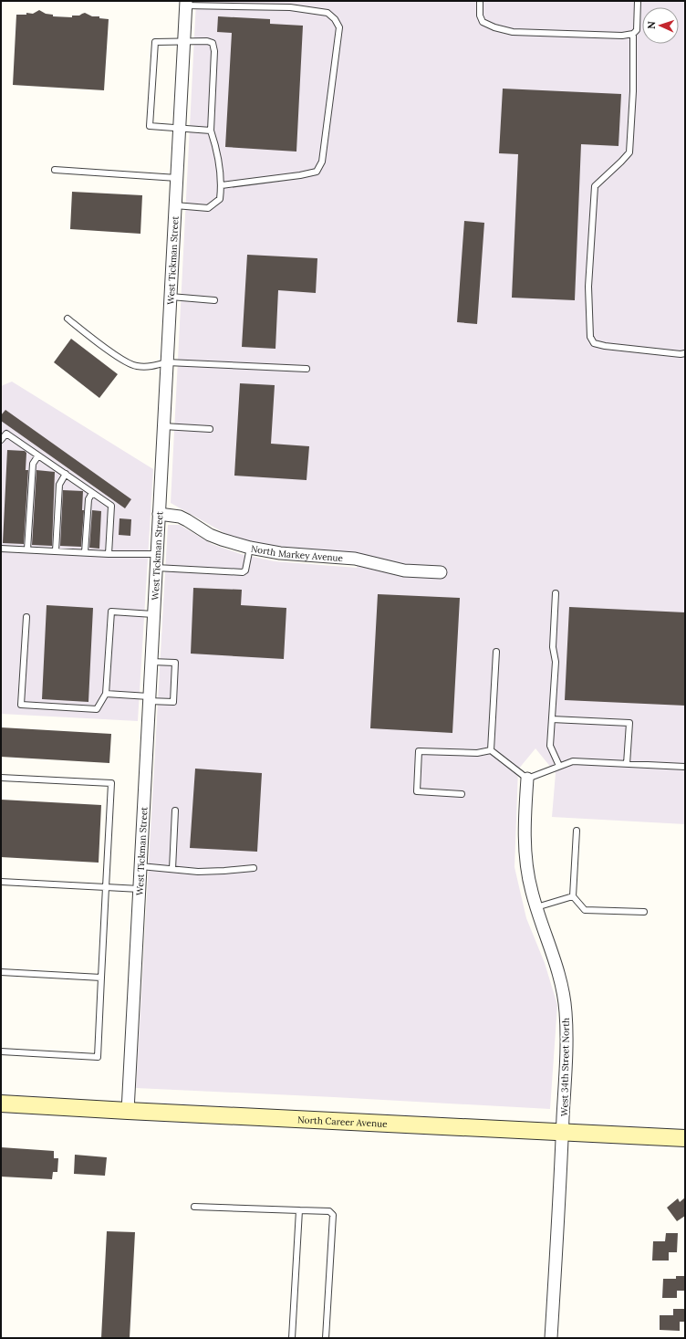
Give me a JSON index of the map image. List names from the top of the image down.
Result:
{
  "streets": {
    "street": [
      "West Tickman Street",
      "North Markey Avenue",
      "West 34th Street North",
      "North Career Avenue"
    ]
  },
  "crossings": [
    ["West Tickman Street", "North Markey Avenue"],
    ["West Tickman Street", "North Career Avenue"],
    ["West 34th Street North", "North Career Avenue"]
  ],
  "north": "left"
}
